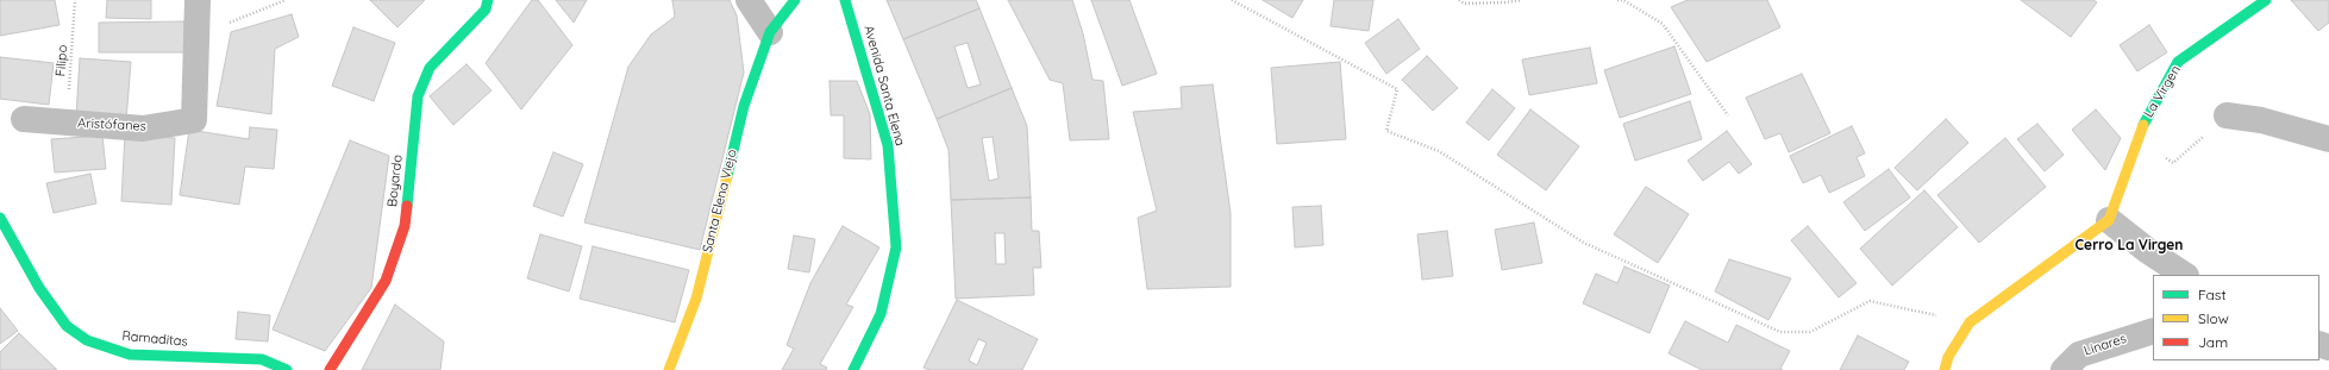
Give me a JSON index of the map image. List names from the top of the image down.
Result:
{
  "streets": {
    "street": [
      "Avenida Santa Elena",
      "La Virgen",
      "Aristófanes",
      "Boyardo",
      "Santa Elena Viejo",
      "Ramaditas",
      "Linares"
    ],
    "path": ["Filipo"]
  },
  "crossings": [
    ["Filipo", "Aristófanes"]
  ],
  "districts": ["Cerro La Virgen"],
  "legend": ["Fast", "Slow", "Jam"]
}
